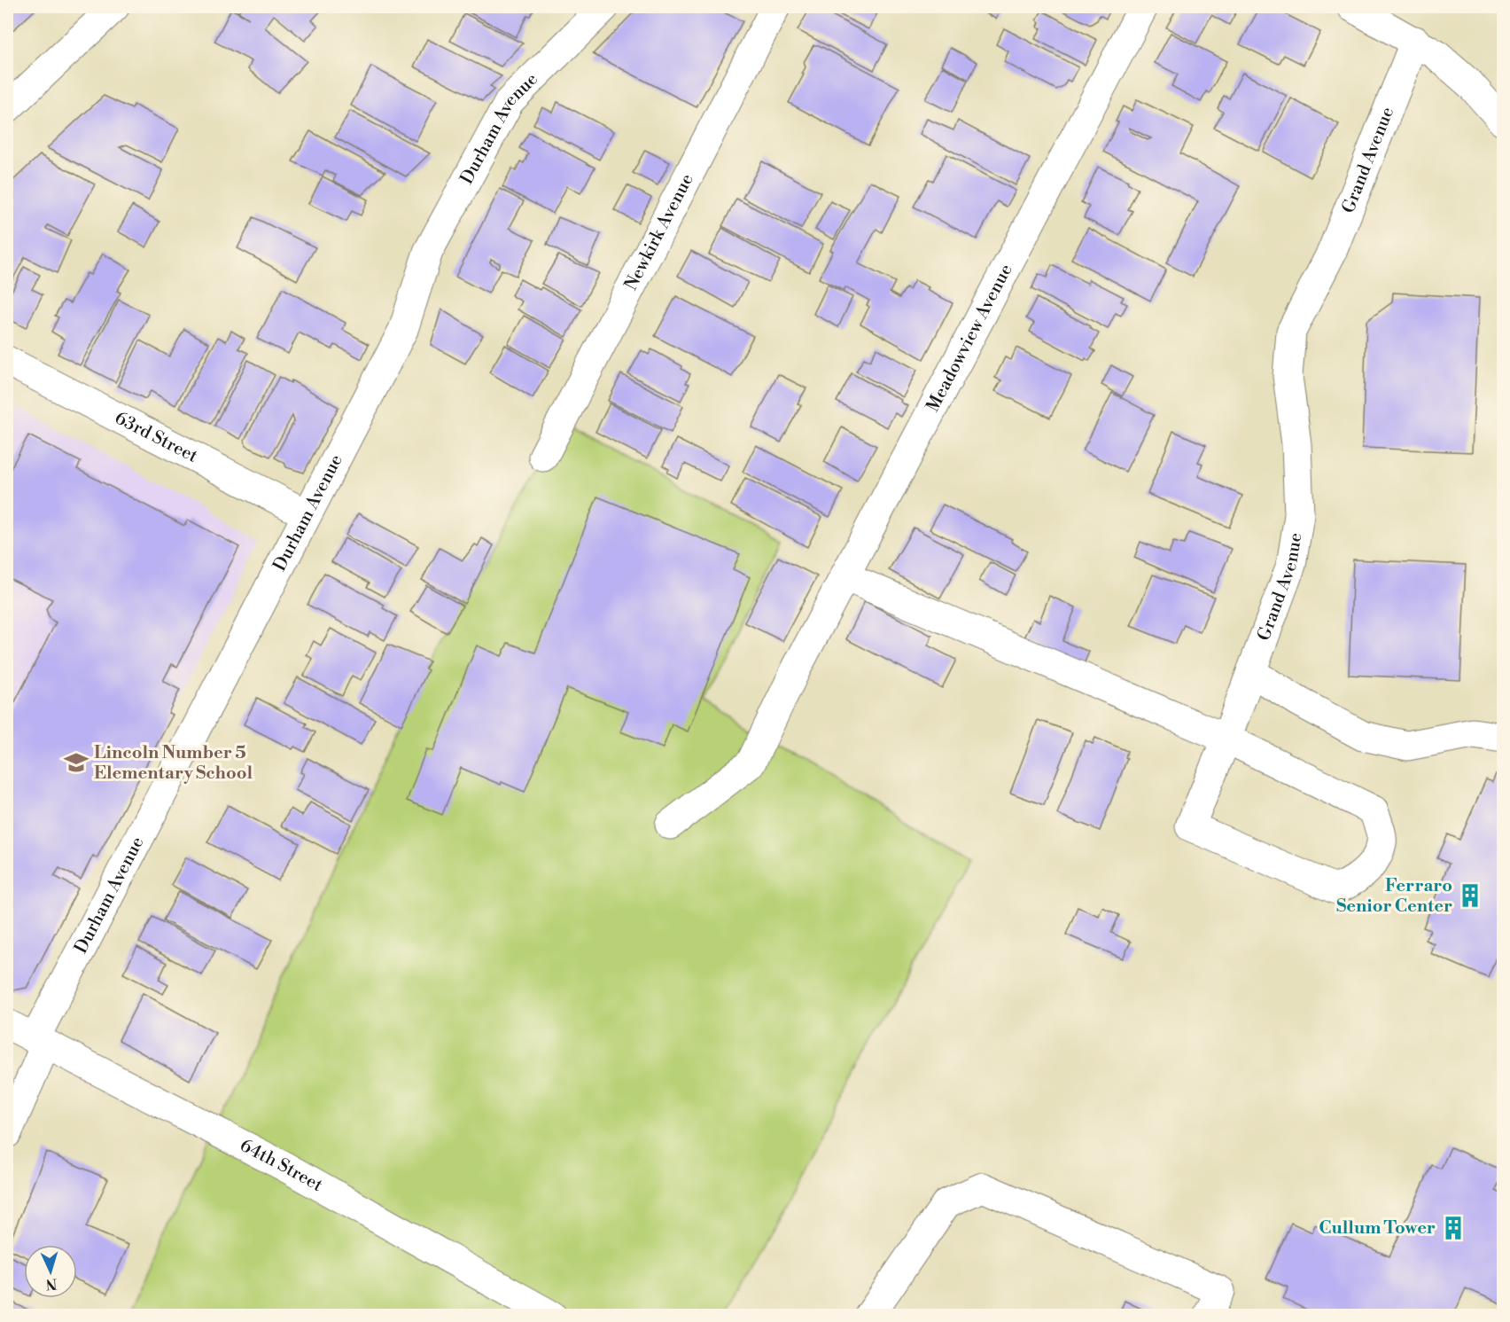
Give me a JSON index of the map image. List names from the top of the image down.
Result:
{
  "streets": {
    "street": [
      "Durham Avenue",
      "Grand Avenue",
      "Newkirk Avenue",
      "Meadowview Avenue",
      "63rd Street",
      "64th Street"
    ]
  },
  "crossings": [
    ["Durham Avenue", "63rd Street"],
    ["Durham Avenue", "64th Street"]
  ],
  "places": {
    "school or university": ["Lincoln Number 5 Elementary School"],
    "building": ["Ferraro Senior Center", "Cullum Tower"]
  },
  "north": "bottom"
}
